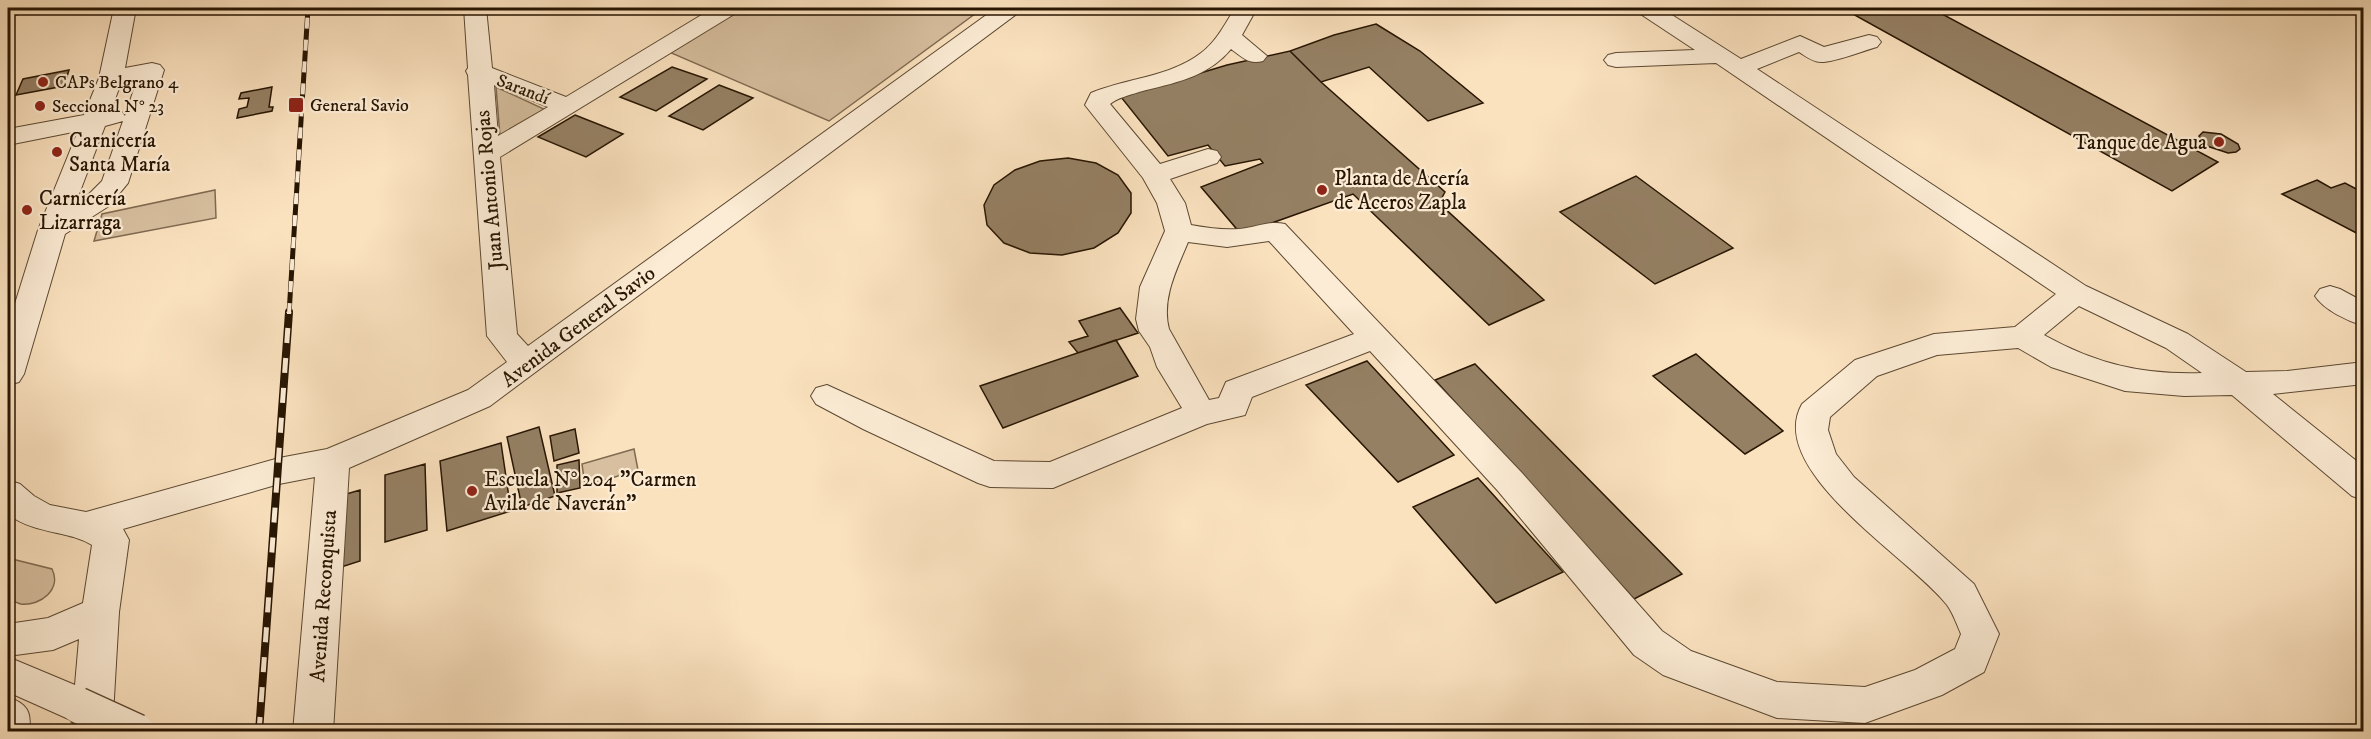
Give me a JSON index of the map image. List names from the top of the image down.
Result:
{
  "streets": {
    "street": [
      "Sarandí",
      "Juan Antonio Rojas",
      "Avenida General Savio",
      "Avenida Reconquista"
    ]
  },
  "crossings": [
    ["Sarandí", "Juan Antonio Rojas"],
    ["Juan Antonio Rojas", "Avenida General Savio"],
    ["Avenida General Savio", "Avenida Reconquista"]
  ],
  "places": {
    "other": [
      "CAPs Belgrano 4",
      "Seccional N° 23",
      "Tanque de Agua",
      "Carnicería Santa María",
      "Planta de Acería de Aceros Zapla",
      "Carnicería Lizarraga",
      "Escuela N° 204 \"Carmen Avila de Naverán\""
    ],
    "transit": ["General Savio"]
  }
}
